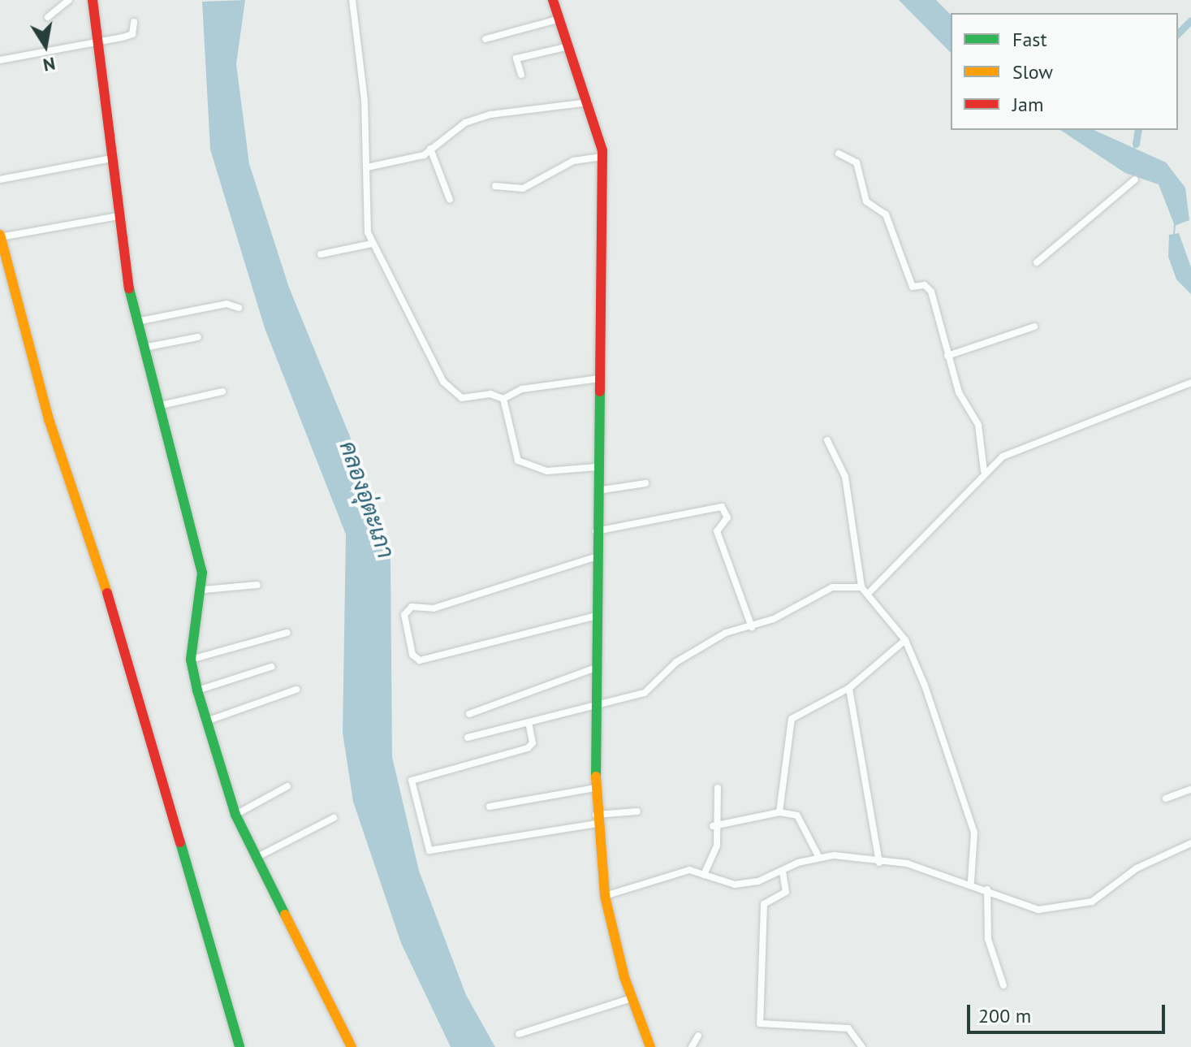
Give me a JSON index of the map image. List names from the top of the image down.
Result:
{
  "water": ["คลองอุ่ตะเภา"],
  "legend": ["Fast", "Slow", "Jam"],
  "scale_bar": "200 m",
  "north": "bottom"
}
